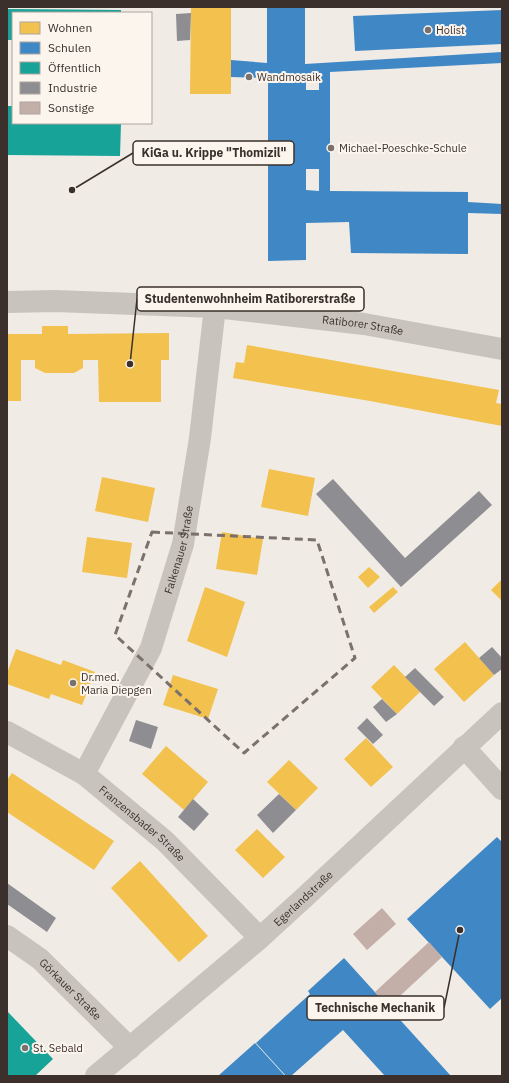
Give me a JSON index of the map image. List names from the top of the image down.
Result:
{
  "streets": {
    "street": [
      "Ratiborer Straße",
      "Falkenauer Straße",
      "Franzensbader Straße",
      "Egerlandstraße",
      "Görkauer Straße"
    ]
  },
  "crossings": [
    ["Ratiborer Straße", "Falkenauer Straße"],
    ["Falkenauer Straße", "Franzensbader Straße"],
    ["Franzensbader Straße", "Egerlandstraße"],
    ["Egerlandstraße", "Görkauer Straße"]
  ],
  "places": [
    "Holist",
    "Wandmosaik",
    "Michael-Poeschke-Schule",
    "KiGa u. Krippe \"Thomizil\"",
    "Studentenwohnheim Ratiborerstraße",
    "Dr.med. Maria Diepgen",
    "Technische Mechanik",
    "St. Sebald"
  ],
  "legend": [
    "Wohnen",
    "Schulen",
    "Öffentlich",
    "Industrie",
    "Sonstige"
  ]
}
